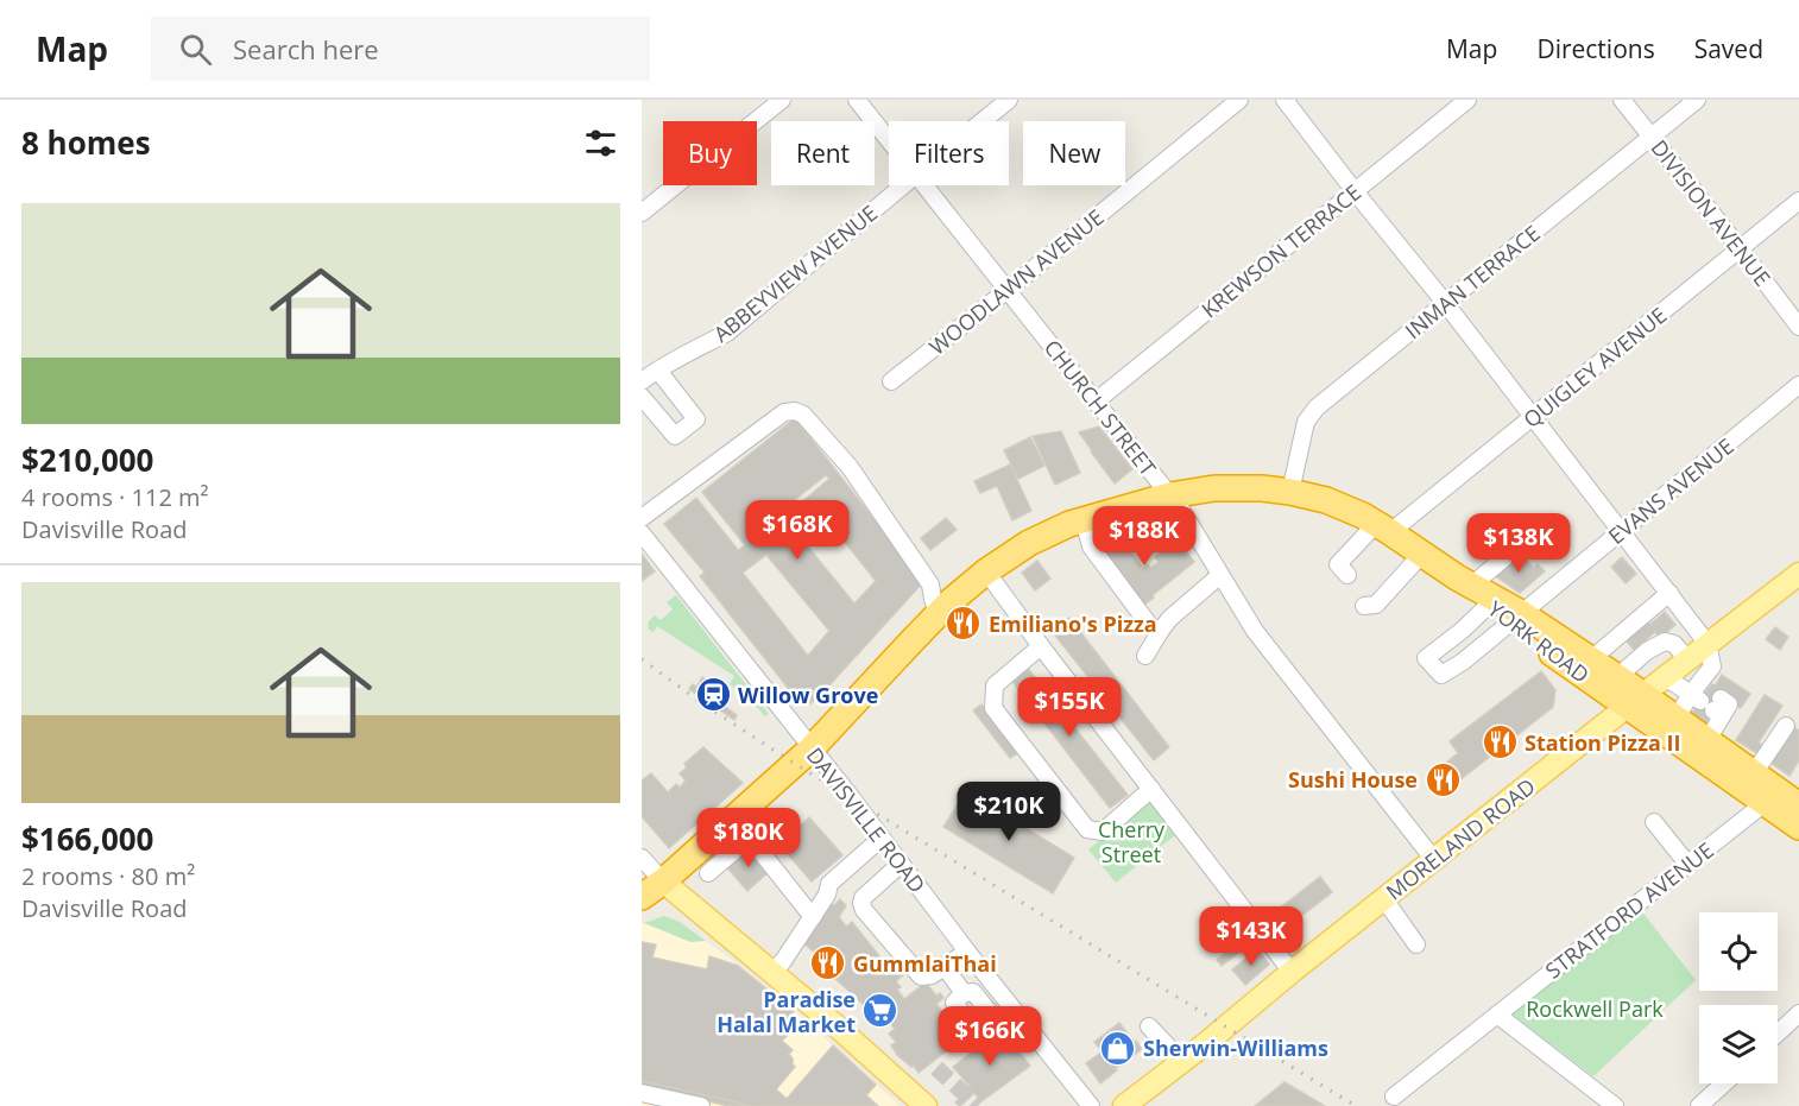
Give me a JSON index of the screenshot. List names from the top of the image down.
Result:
{
  "streets": {
    "highway": ["YORK ROAD"],
    "main road": ["MORELAND ROAD"],
    "street": [
      "DIVISION AVENUE",
      "KREWSON TERRACE",
      "ABBEYVIEW AVENUE",
      "WOODLAWN AVENUE",
      "INMAN TERRACE",
      "QUIGLEY AVENUE",
      "CHURCH STREET",
      "EVANS AVENUE",
      "DAVISVILLE ROAD",
      "STRATFORD AVENUE"
    ]
  },
  "crossings": [
    ["DIVISION AVENUE", "INMAN TERRACE"],
    ["DIVISION AVENUE", "QUIGLEY AVENUE"],
    ["KREWSON TERRACE", "CHURCH STREET"],
    ["WOODLAWN AVENUE", "CHURCH STREET"],
    ["CHURCH STREET", "MORELAND ROAD"],
    ["EVANS AVENUE", "YORK ROAD"],
    ["YORK ROAD", "MORELAND ROAD"]
  ],
  "parks": ["Cherry Street", "Rockwell Park"],
  "places": {
    "restaurant": [
      "Emiliano's Pizza",
      "Station Pizza II",
      "Sushi House",
      "GummlaiThai"
    ],
    "station": ["Willow Grove"],
    "supermarket": ["Paradise Halal Market"],
    "shop": ["Sherwin-Williams"]
  },
  "page": {
    "header": "Map",
    "search": "Search here",
    "nav": ["Map", "Directions", "Saved"],
    "heading": "8 homes",
    "chip": [
      "Buy",
      "Rent",
      "Filters",
      "New"
    ],
    "list": [
      {
        "name": "$210,000",
        "note": "4 rooms · 112 m² · Davisville Road"
      },
      {
        "name": "$166,000",
        "note": "2 rooms · 80 m² · Davisville Road"
      }
    ],
    "price": [
      "$168K",
      "$188K",
      "$138K",
      "$155K",
      "$210K",
      "$180K",
      "$143K",
      "$166K"
    ]
  }
}
